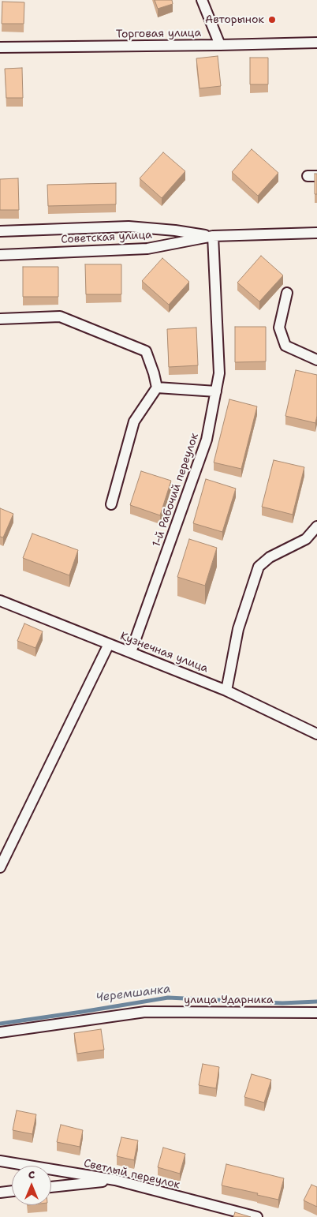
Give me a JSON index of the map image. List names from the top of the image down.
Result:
{
  "streets": {
    "street": [
      "Торговая улица",
      "Советская улица",
      "1-й Рабочий переулок",
      "Кузнечная улица",
      "улица Ударника",
      "Светлый переулок"
    ]
  },
  "crossings": [
    ["Советская улица", "1-й Рабочий переулок"],
    ["1-й Рабочий переулок", "Кузнечная улица"]
  ],
  "water": ["Черемшанка"],
  "places": ["Авторынок"],
  "north": "top"
}
